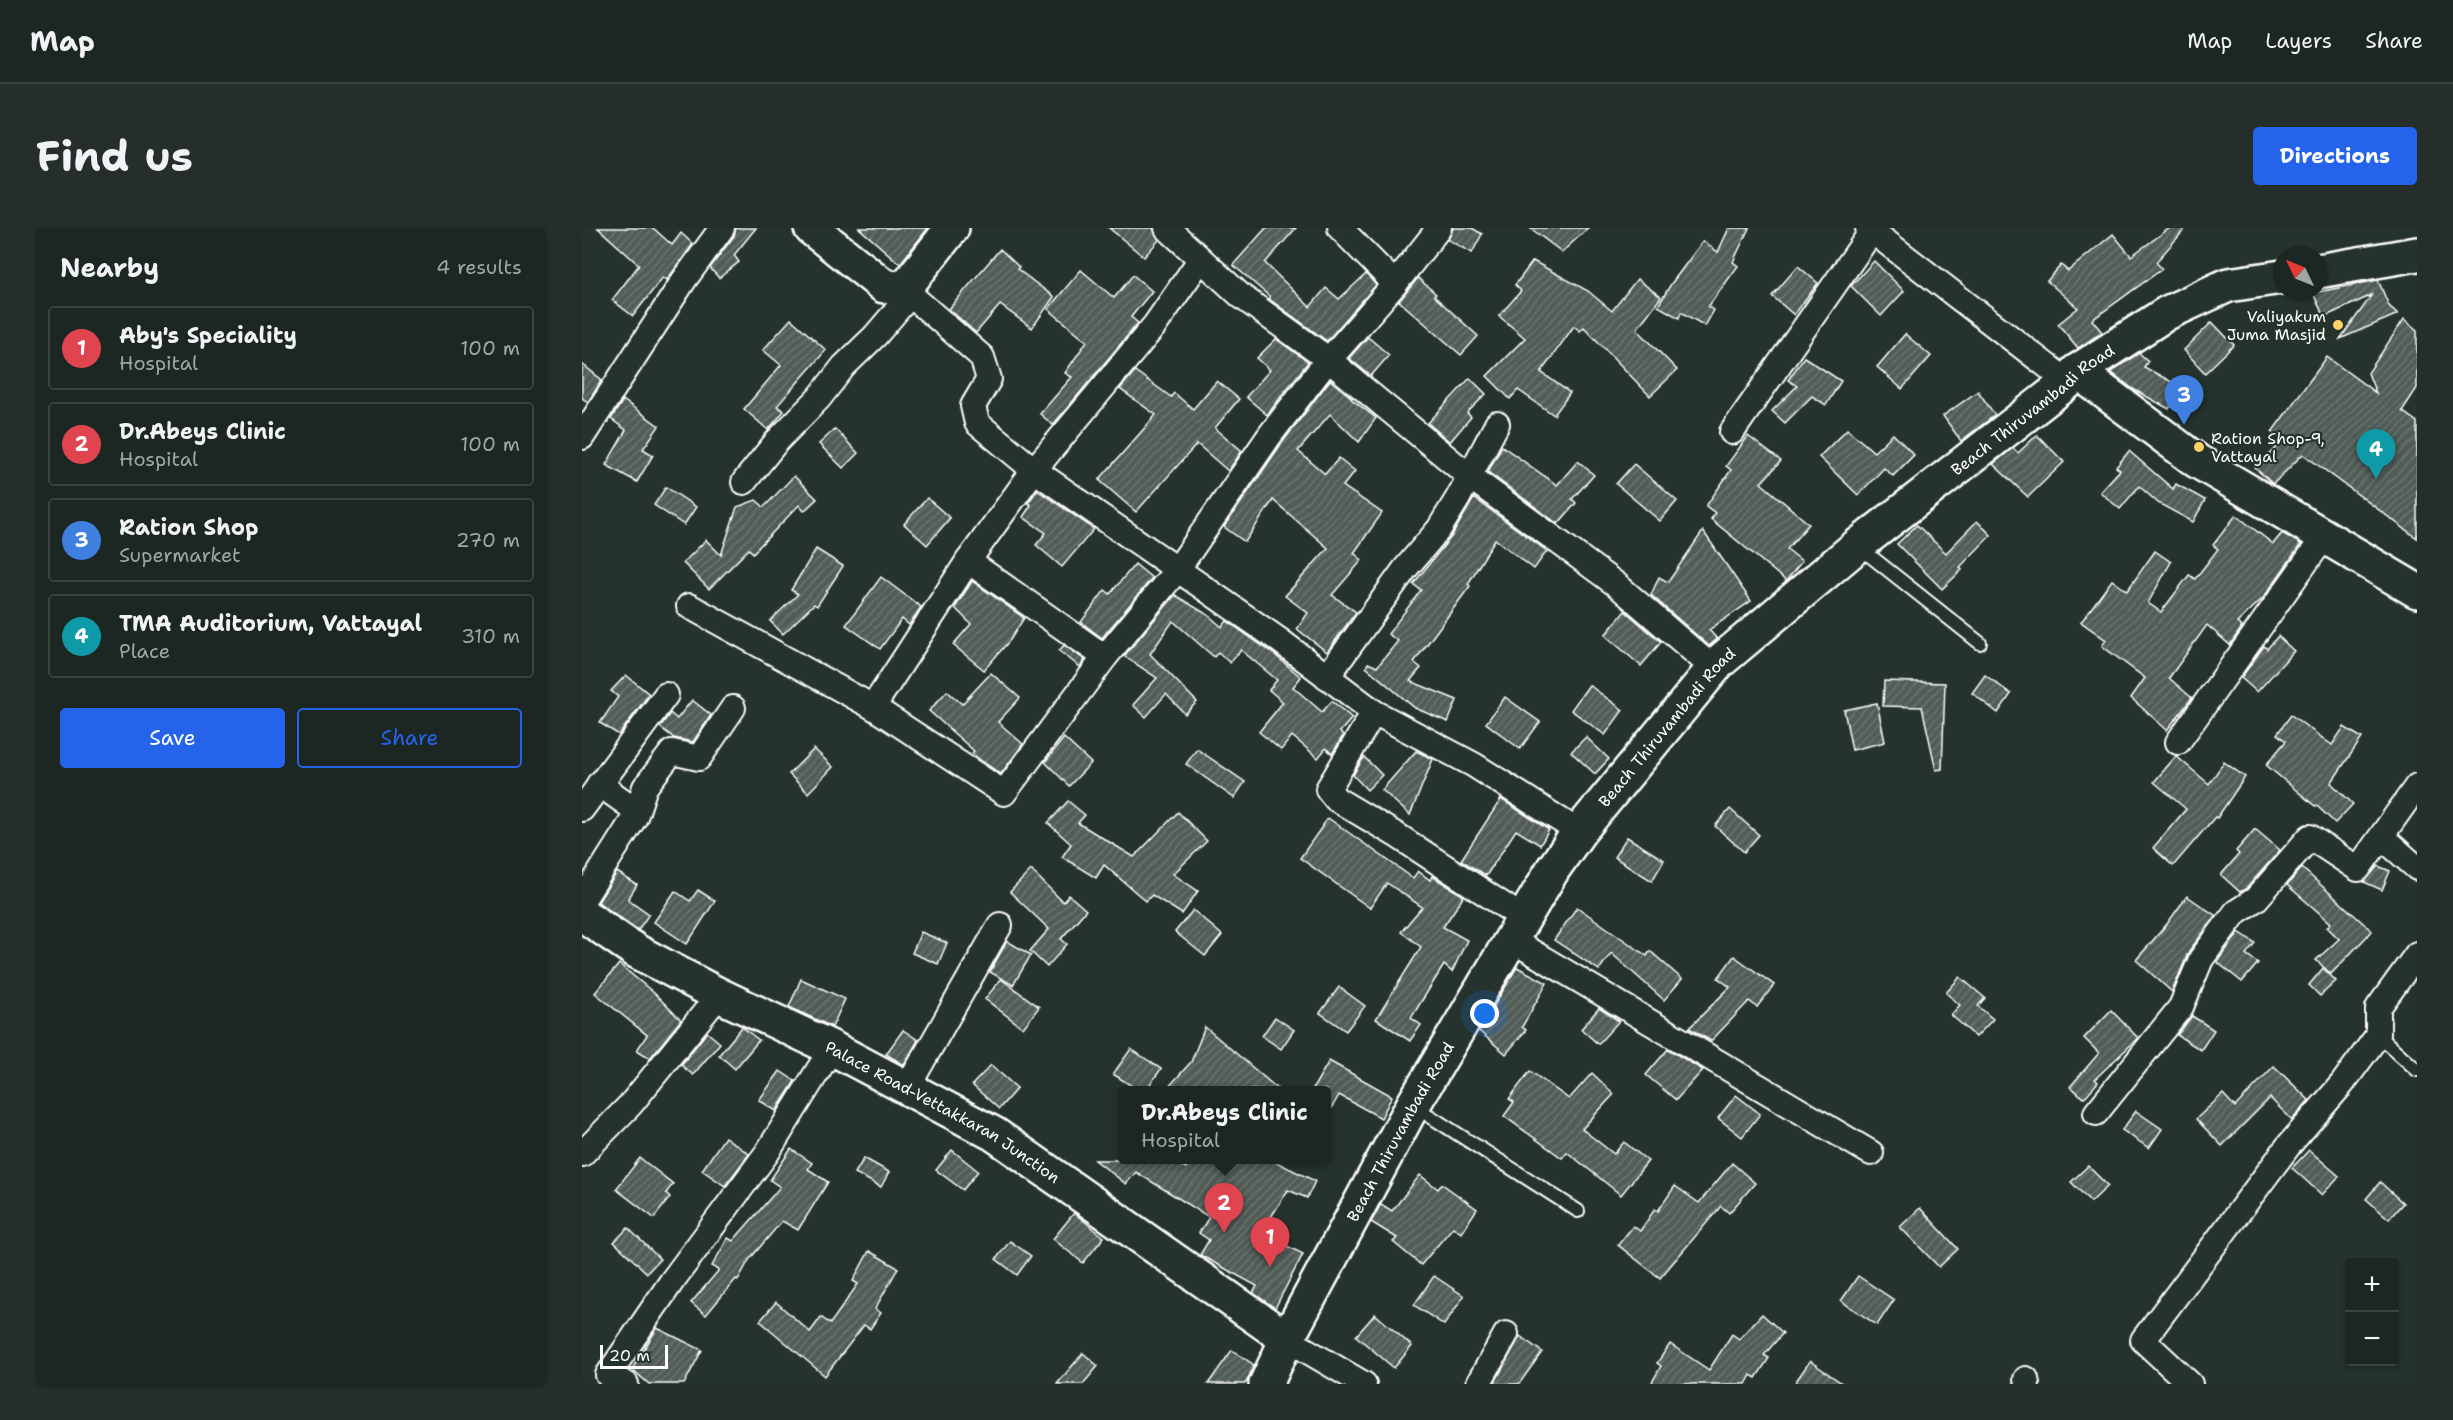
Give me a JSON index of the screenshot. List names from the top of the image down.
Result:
{
  "streets": {
    "main road": ["Beach Thiruvambadi Road", "Palace Road-Vettakkaran Junction"]
  },
  "crossings": [
    ["Beach Thiruvambadi Road", "Palace Road-Vettakkaran Junction"]
  ],
  "places": ["Valiyakum Juma Masjid", "Ration Shop-9, Vattayal"],
  "scale_bar": "20 m",
  "north": "top left",
  "page": {
    "header": "Map",
    "nav": ["Map", "Layers", "Share"],
    "buttons": [
      "Directions",
      ["Save", "Share"]
    ],
    "title": "Find us",
    "heading": ["Nearby", "4 results"],
    "list": [
      {
        "mark": "1",
        "name": "Aby's Speciality",
        "note": "Hospital",
        "value": "100 m"
      },
      {
        "mark": "2",
        "name": "Dr.Abeys Clinic",
        "note": "Hospital",
        "value": "100 m"
      },
      {
        "mark": "3",
        "name": "Ration Shop",
        "note": "Supermarket",
        "value": "270 m"
      },
      {
        "mark": "4",
        "name": "TMA Auditorium, Vattayal",
        "note": "Place",
        "value": "310 m"
      }
    ],
    "pins": [
      "3",
      "4",
      "2",
      "1"
    ],
    "popup": ["Dr.Abeys Clinic", "Hospital"],
    "map_buttons": ["+", "−"],
    "scale": "20 m"
  }
}
